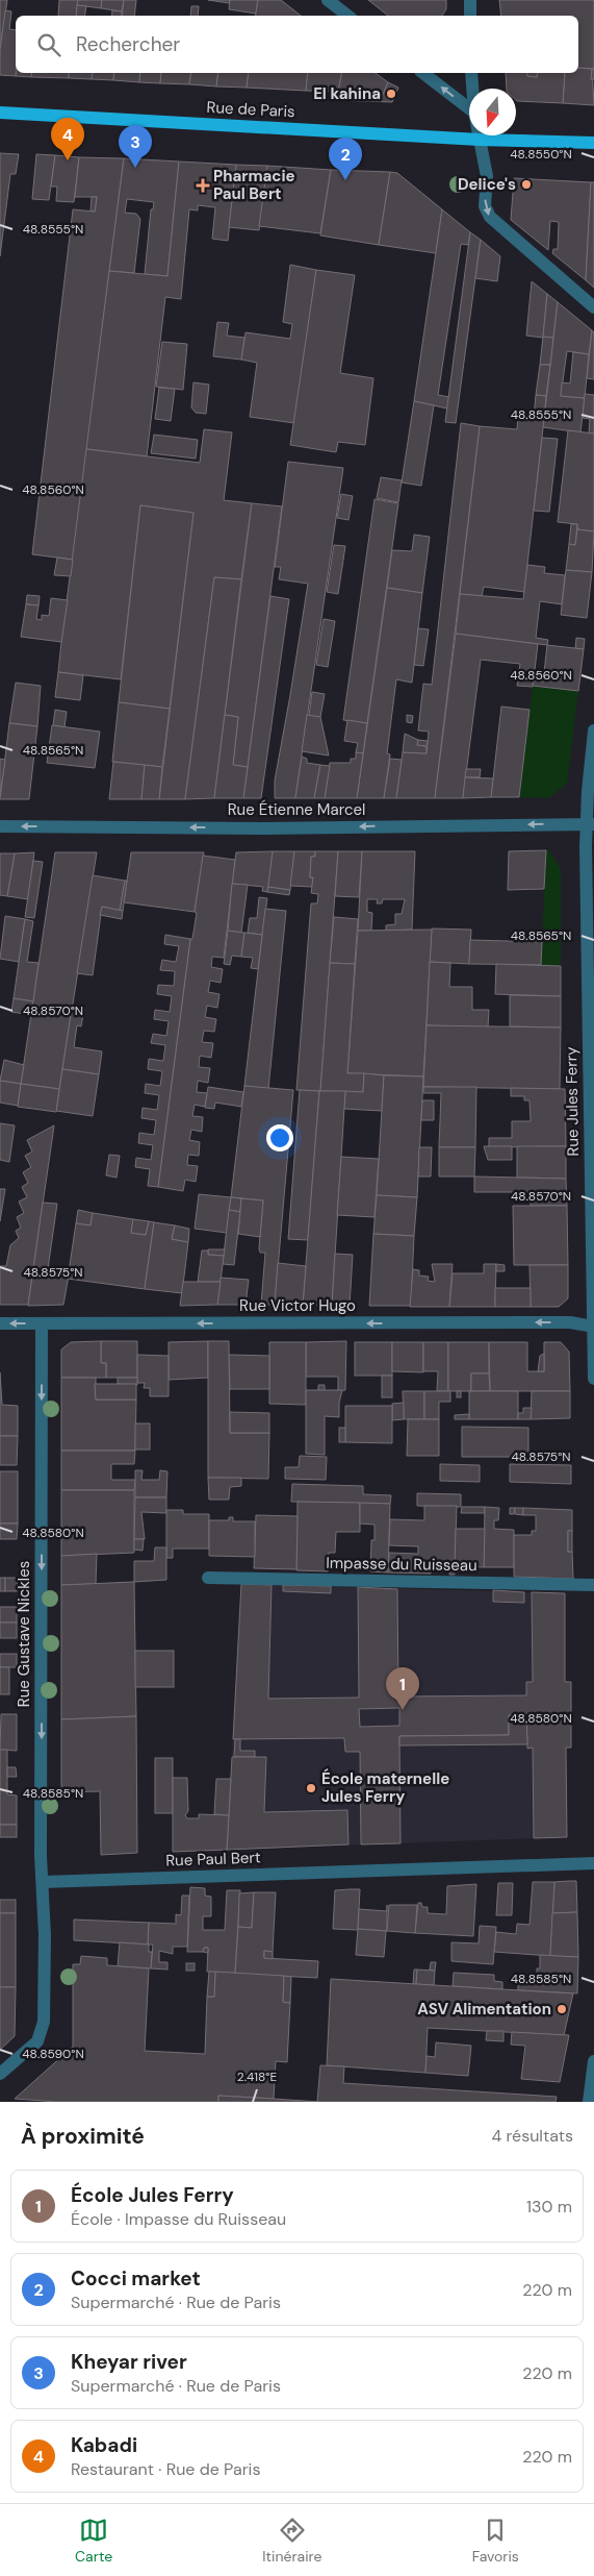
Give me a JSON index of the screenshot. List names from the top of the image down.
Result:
{
  "streets": {
    "main road": ["Rue de Paris"],
    "street": [
      "Rue Étienne Marcel",
      "Rue Jules Ferry",
      "Rue Victor Hugo",
      "Impasse du Ruisseau",
      "Rue Gustave Nickles",
      "Rue Paul Bert"
    ]
  },
  "crossings": [
    ["Rue Étienne Marcel", "Rue Jules Ferry"],
    ["Rue Jules Ferry", "Rue Victor Hugo"],
    ["Rue Victor Hugo", "Rue Gustave Nickles"],
    ["Rue Gustave Nickles", "Rue Paul Bert"]
  ],
  "one_way": ["Rue Étienne Marcel", "Rue Victor Hugo", "Rue Gustave Nickles"],
  "places": {
    "other": [
      "El kahina",
      "Delice's",
      "École maternelle Jules Ferry",
      "ASV Alimentation"
    ],
    "health": ["Pharmacie Paul Bert"]
  },
  "north": "bottom",
  "page": {
    "search": "Rechercher",
    "pins": [
      "4",
      "3",
      "2",
      "1"
    ],
    "heading": ["À proximité", "4 résultats"],
    "list": [
      {
        "mark": "1",
        "name": "École Jules Ferry",
        "note": "École · Impasse du Ruisseau",
        "value": "130 m"
      },
      {
        "mark": "2",
        "name": "Cocci market",
        "note": "Supermarché · Rue de Paris",
        "value": "220 m"
      },
      {
        "mark": "3",
        "name": "Kheyar river",
        "note": "Supermarché · Rue de Paris",
        "value": "220 m"
      },
      {
        "mark": "4",
        "name": "Kabadi",
        "note": "Restaurant · Rue de Paris",
        "value": "220 m"
      }
    ],
    "nav": ["Carte", "Itinéraire", "Favoris"]
  },
  "coordinates": [
    "48.8550°N",
    "48.8555°N",
    "48.8560°N",
    "48.8565°N",
    "48.8570°N",
    "48.8575°N",
    "48.8580°N",
    "48.8585°N",
    "48.8590°N",
    "2.418°E"
  ]
}
